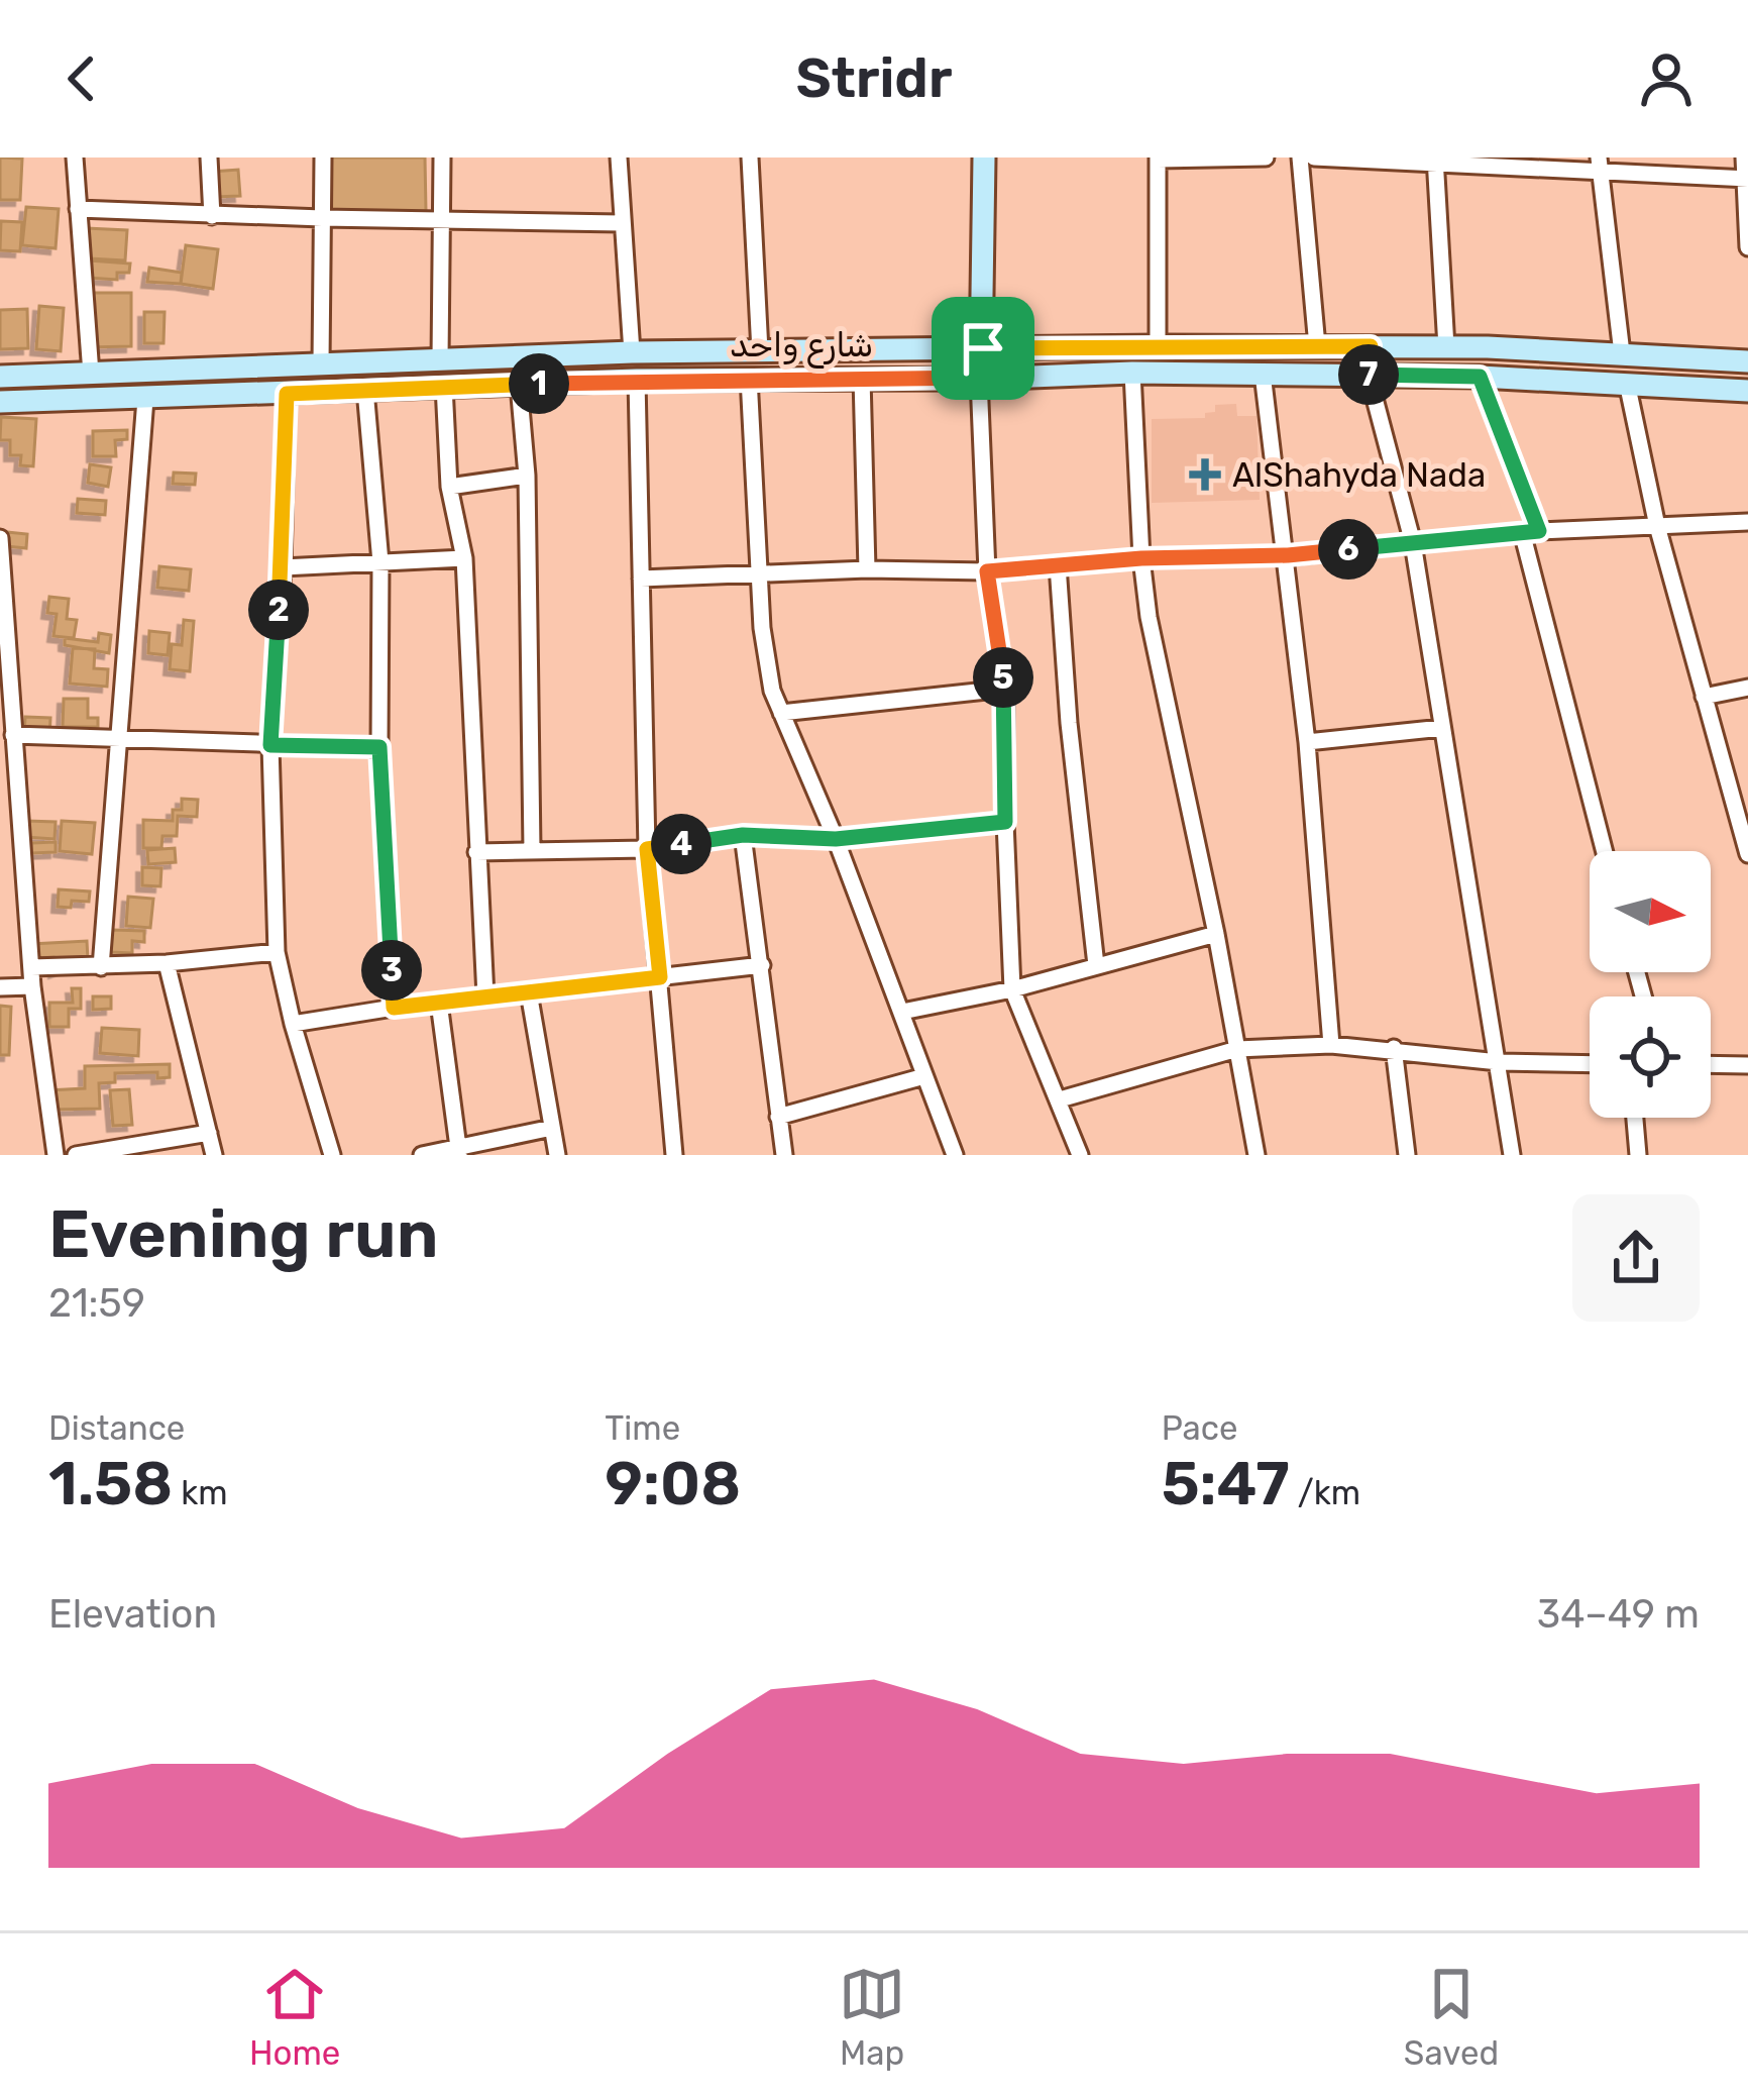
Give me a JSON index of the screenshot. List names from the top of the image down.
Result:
{
  "streets": {
    "street": ["شارع واحد"]
  },
  "places": {
    "health": ["AlShahyda Nada"]
  },
  "north": "right",
  "page": {
    "header": "Stridr",
    "pins": [
      "7",
      "1",
      "6",
      "2",
      "5",
      "4",
      "3"
    ],
    "heading": ["Evening run", "21:59"],
    "stats": [
      ["Distance", "1.58 km"],
      ["Time", "9:08"],
      ["Pace", "5:47 /km"]
    ],
    "chart": ["Elevation", "34–49 m"],
    "tabs": ["Home", "Map", "Saved"]
  }
}
